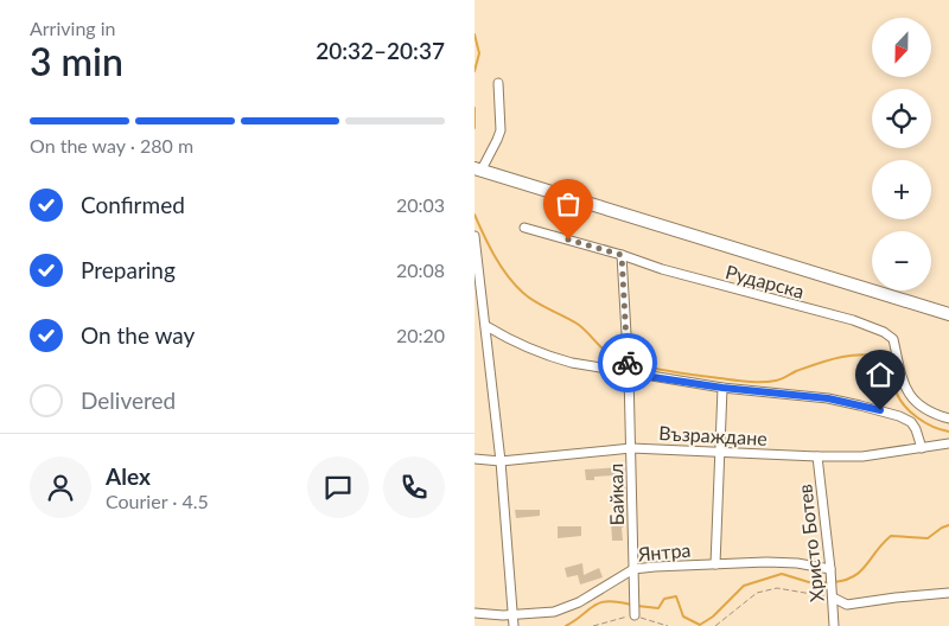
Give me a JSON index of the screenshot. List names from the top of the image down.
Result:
{
  "streets": {
    "street": [
      "Рударска",
      "Възраждане",
      "Байкал",
      "Христо Ботев",
      "Янтра"
    ]
  },
  "crossings": [
    ["Рударска", "Байкал"],
    ["Възраждане", "Байкал"],
    ["Възраждане", "Христо Ботев"],
    ["Байкал", "Янтра"],
    ["Христо Ботев", "Янтра"]
  ],
  "north": "bottom",
  "page": {
    "heading": ["3 min", "Arriving in", "20:32–20:37"],
    "panel": ["Alex", "Courier · 4.5"],
    "map_buttons": ["+", "−"],
    "bar": "On the way · 280 m",
    "list": [
      ["Confirmed", "20:03"],
      ["Preparing", "20:08"],
      ["On the way", "20:20"],
      "Delivered"
    ]
  }
}
